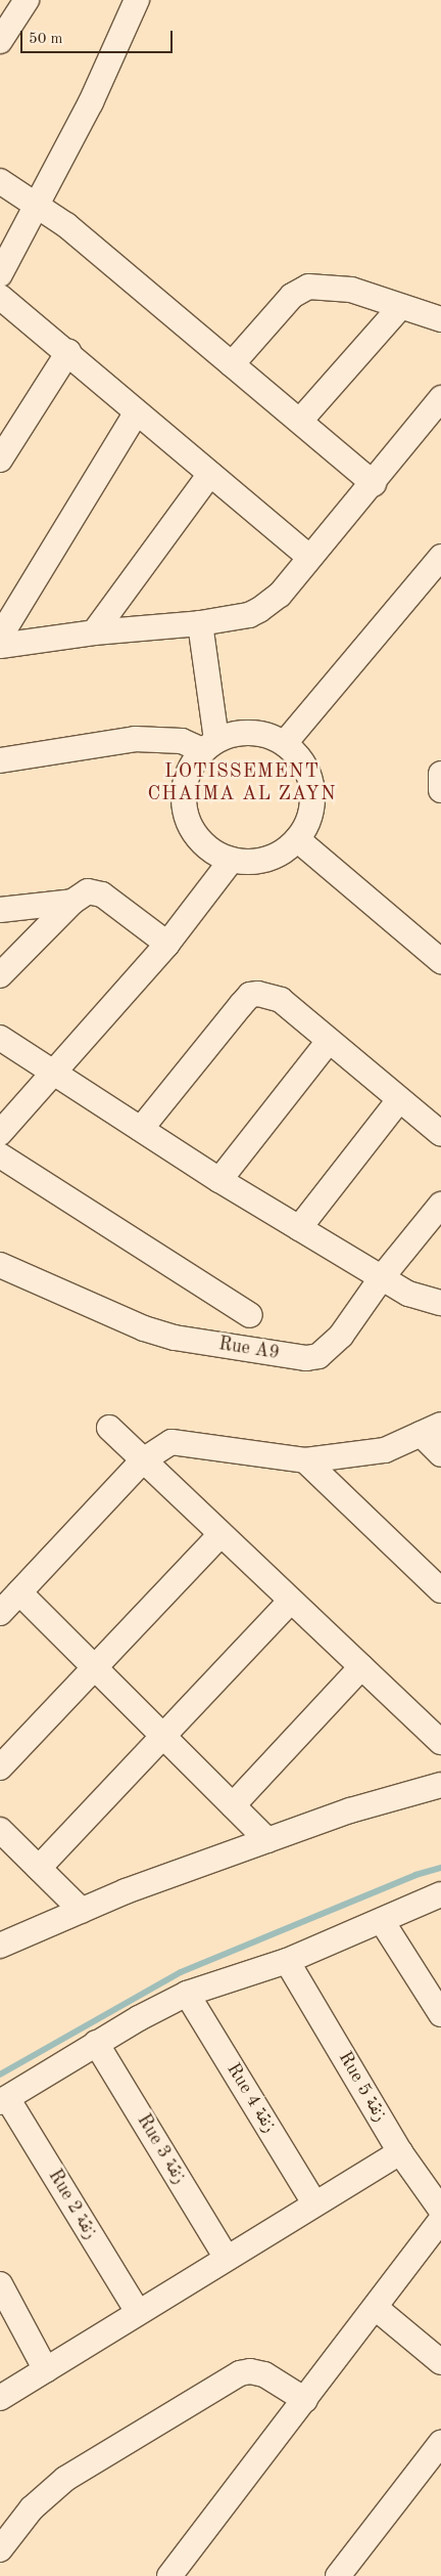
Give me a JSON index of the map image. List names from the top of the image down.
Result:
{
  "streets": {
    "street": [
      "Rue A9",
      "Rue 5 زنقة",
      "Rue 4 زنقة",
      "Rue 3 زنقة",
      "Rue 2 زنقة"
    ]
  },
  "districts": ["LOTISSEMENT CHAIMA AL ZAYN"],
  "scale_bar": "50 m"
}
